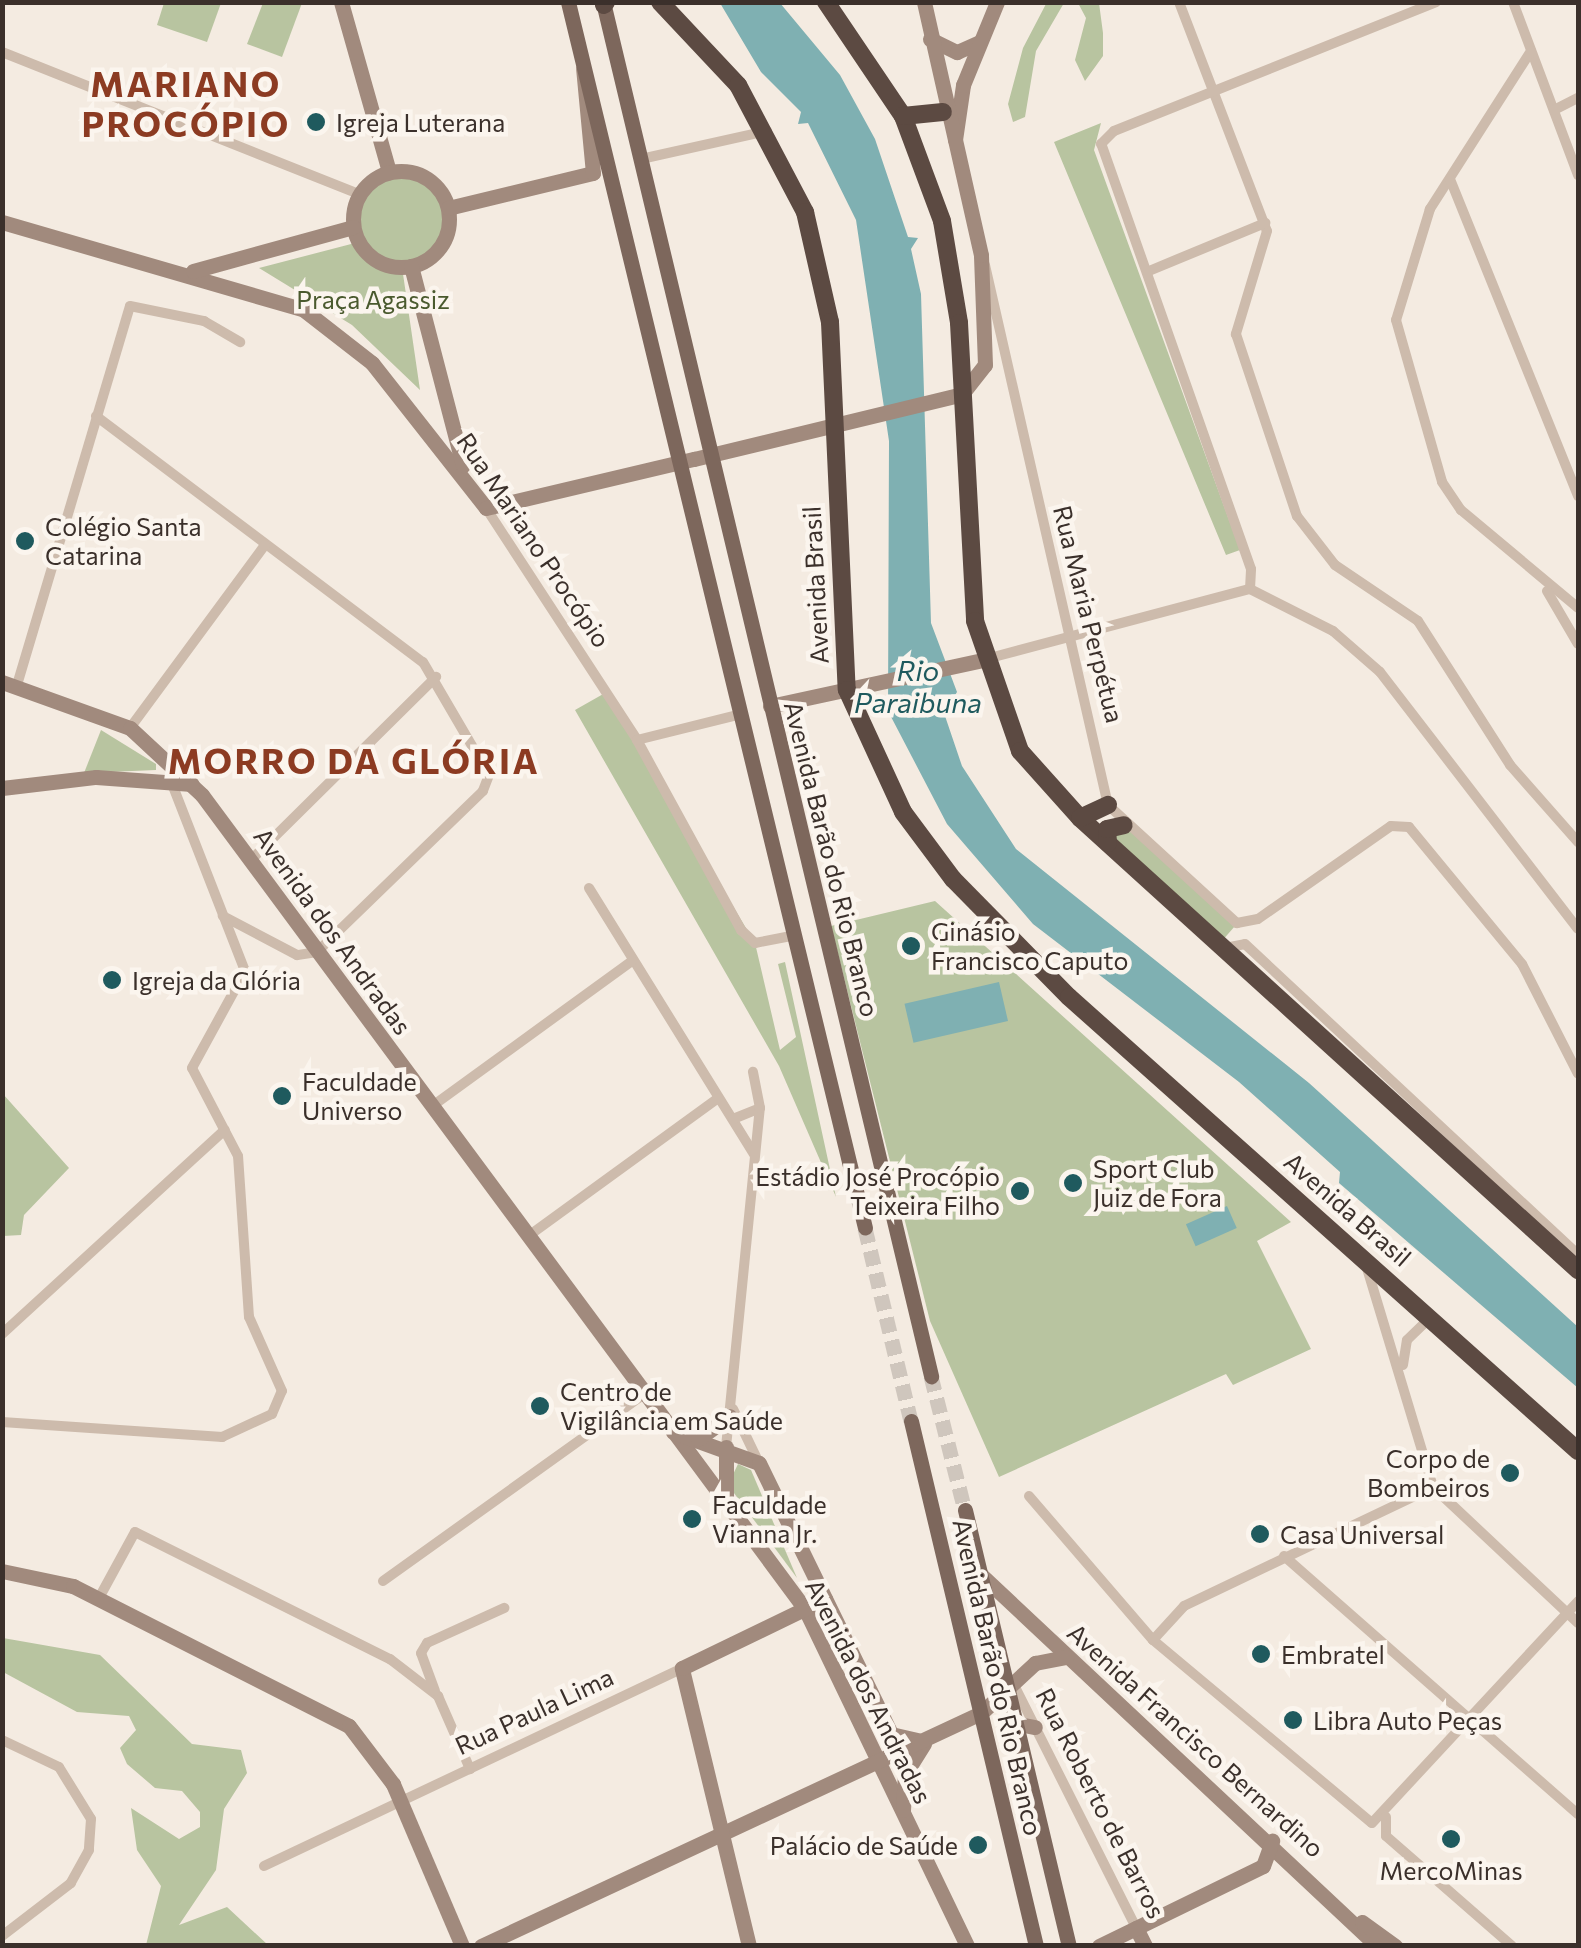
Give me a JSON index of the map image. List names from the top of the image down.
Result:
{
  "streets": {
    "highway": ["Avenida Brasil"],
    "main road": ["Avenida Barão do Rio Branco"],
    "street": [
      "Rua Mariano Procópio",
      "Rua Maria Perpétua",
      "Avenida dos Andradas",
      "Rua Paula Lima",
      "Avenida Francisco Bernardino",
      "Rua Roberto de Barros"
    ]
  },
  "crossings": [
    ["Avenida Barão do Rio Branco", "Avenida Francisco Bernardino"],
    ["Avenida Barão do Rio Branco", "Rua Roberto de Barros"],
    ["Avenida dos Andradas", "Rua Paula Lima"]
  ],
  "districts": ["MARIANO PROCÓPIO", "MORRO DA GLÓRIA"],
  "water": ["Rio Paraibuna"],
  "parks": ["Praça Agassiz"],
  "places": [
    "Igreja Luterana",
    "Colégio Santa Catarina",
    "Ginásio Francisco Caputo",
    "Igreja da Glória",
    "Faculdade Universo",
    "Sport Club Juiz de Fora",
    "Estádio José Procópio Teixeira Filho",
    "Centro de Vigilância em Saúde",
    "Corpo de Bombeiros",
    "Faculdade Vianna Jr.",
    "Casa Universal",
    "Embratel",
    "Libra Auto Peças",
    "MercoMinas",
    "Palácio de Saúde"
  ]
}
